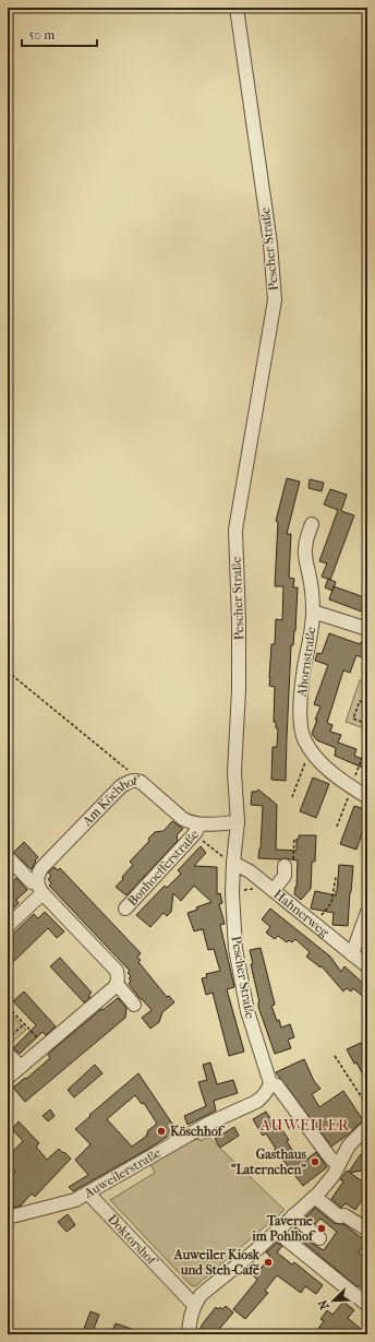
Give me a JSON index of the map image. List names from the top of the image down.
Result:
{
  "streets": {
    "street": [
      "Pescher Straße",
      "Ahornstraße",
      "Am Köchhof",
      "Bonhoefferstraße",
      "Hahnerweg",
      "Auweilerstraße",
      "Doktorshof"
    ]
  },
  "crossings": [
    ["Pescher Straße", "Am Köchhof"],
    ["Pescher Straße", "Hahnerweg"],
    ["Pescher Straße", "Auweilerstraße"],
    ["Am Köchhof", "Bonhoefferstraße"],
    ["Auweilerstraße", "Doktorshof"]
  ],
  "districts": ["AUWEILER"],
  "places": [
    "Köschhof",
    "Gasthaus \"Laternchen\"",
    "Taverne im Pohlhof",
    "Auweiler Kiosk und Steh-Café"
  ],
  "scale_bar": "50 m",
  "north": "bottom left"
}
